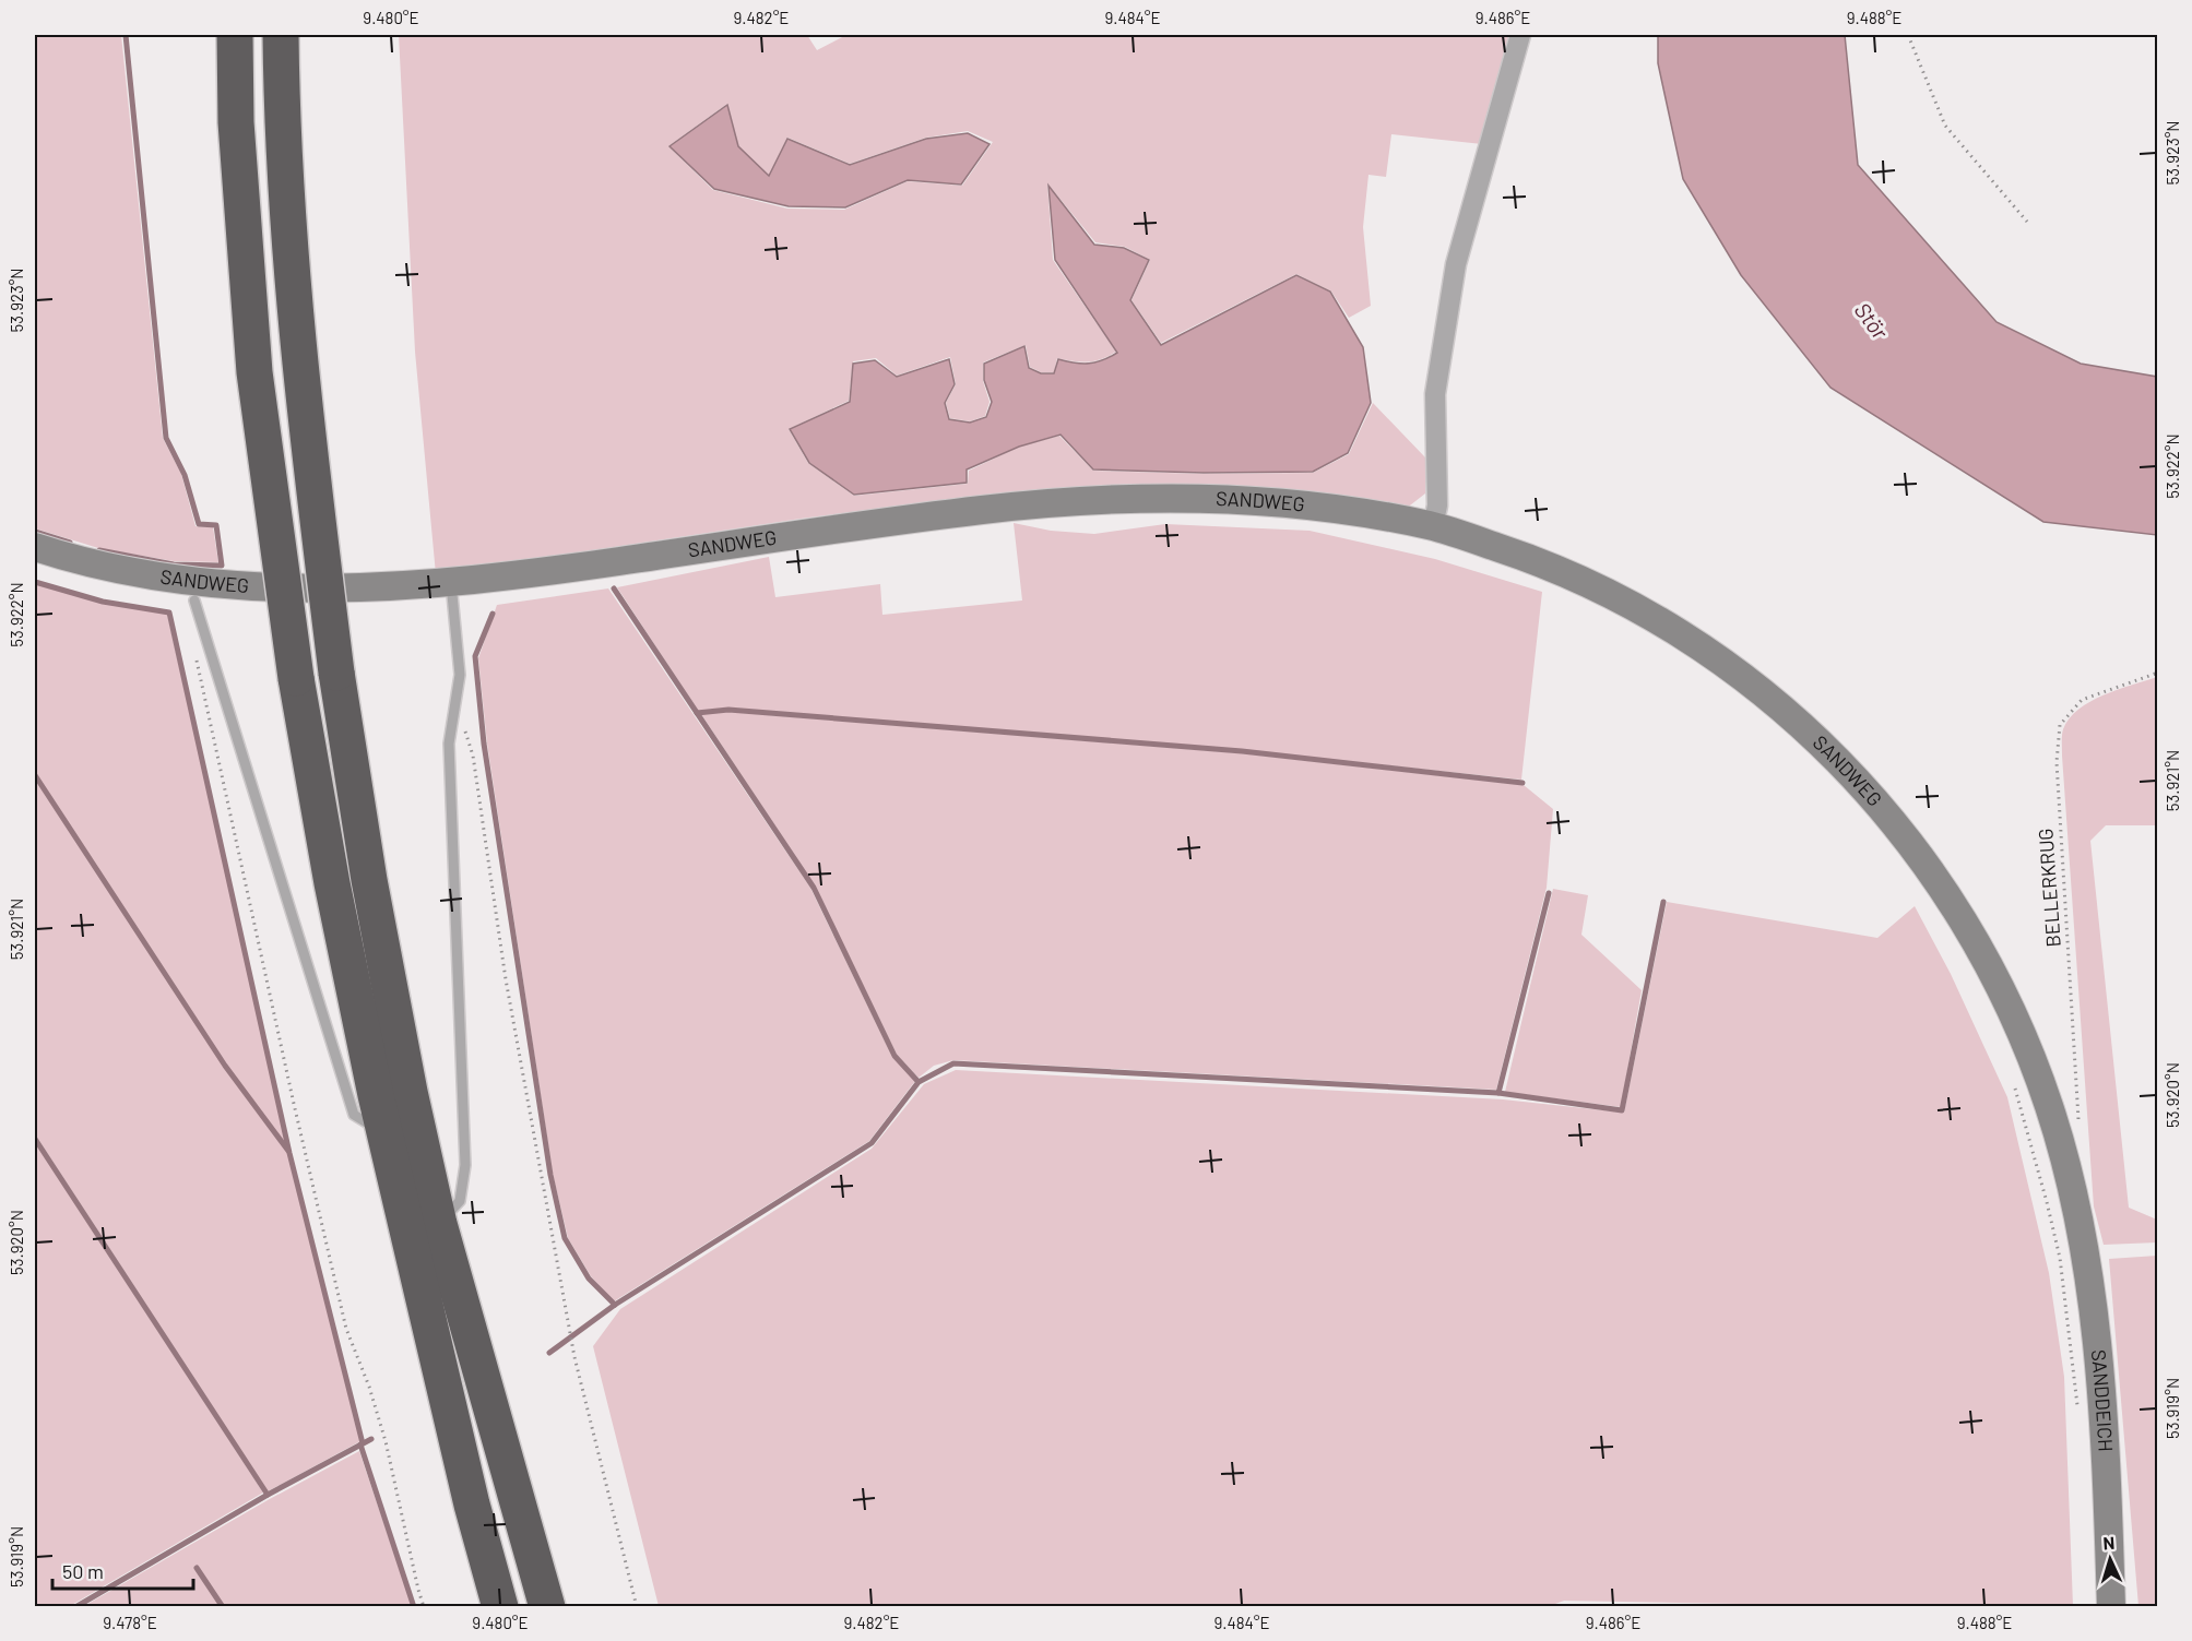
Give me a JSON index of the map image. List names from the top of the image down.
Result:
{
  "streets": {
    "street": ["SANDWEG", "SANDDEICH"],
    "path": ["BELLERKRUG"]
  },
  "crossings": [
    ["SANDWEG", "BELLERKRUG"],
    ["SANDWEG", "SANDDEICH"]
  ],
  "water": ["Stör"],
  "scale_bar": "50 m",
  "north": "top",
  "coordinates": [
    "9.480°E",
    "9.482°E",
    "9.484°E",
    "9.486°E",
    "9.488°E",
    "53.923°N",
    "53.922°N",
    "53.921°N",
    "53.920°N",
    "53.919°N",
    "9.478°E"
  ]
}
